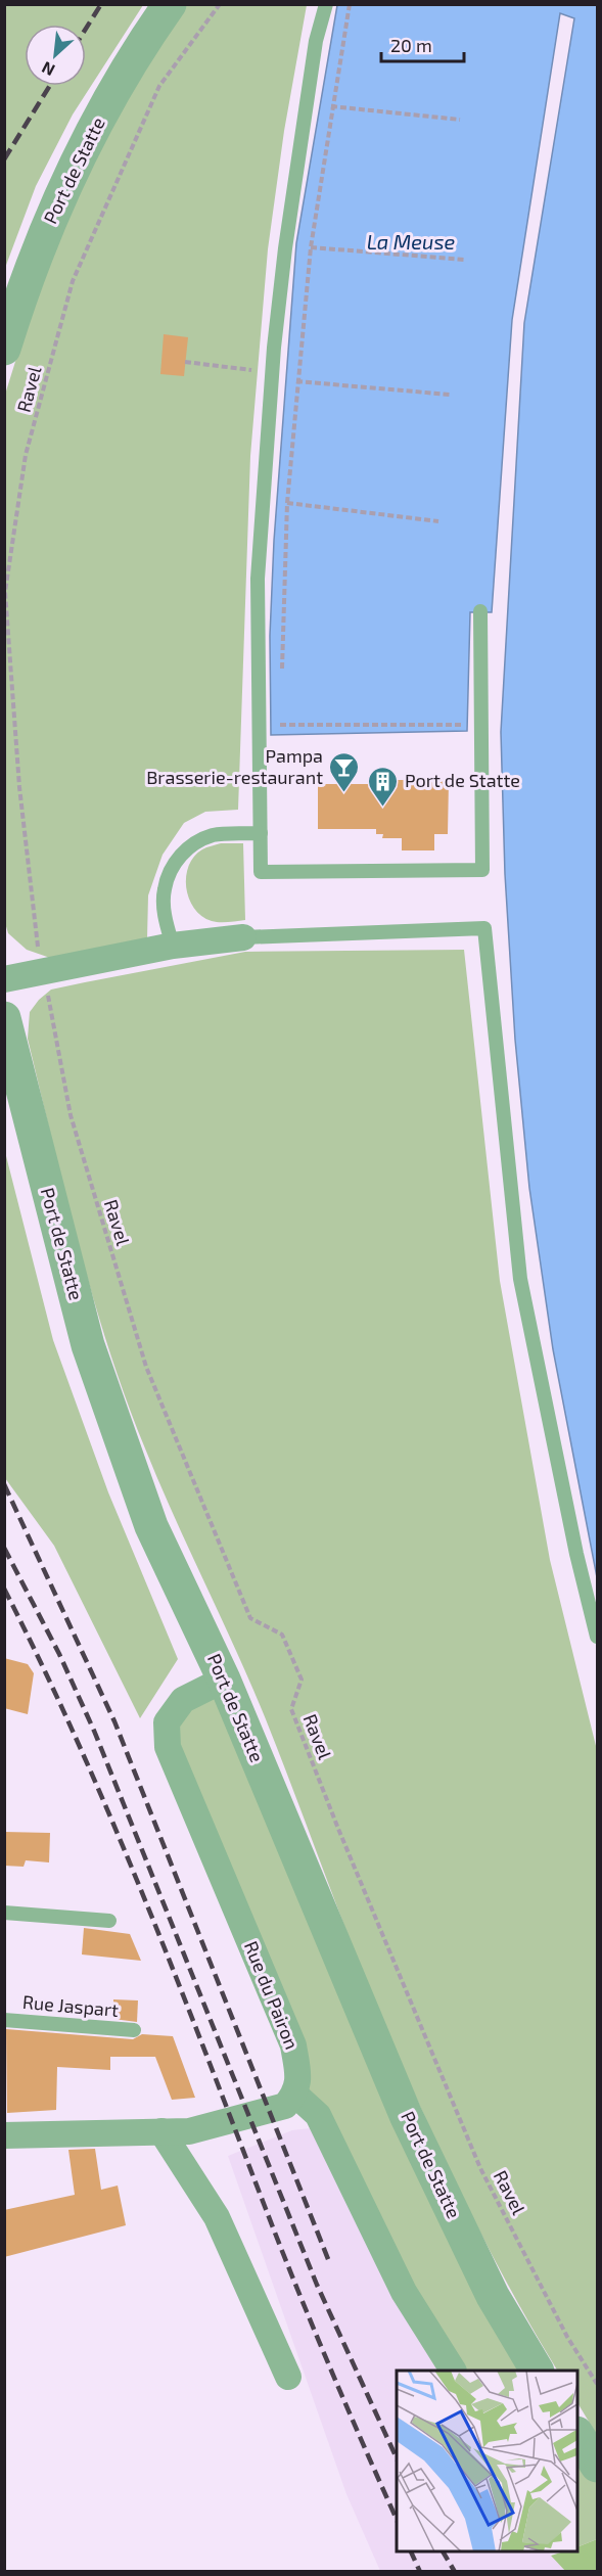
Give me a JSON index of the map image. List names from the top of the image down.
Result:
{
  "streets": {
    "street": ["Port de Statte", "Rue du Pairon"],
    "lane": ["Rue Jaspart"],
    "path": ["Ravel"]
  },
  "crossings": [
    ["Port de Statte", "Rue du Pairon"]
  ],
  "water": ["La Meuse"],
  "places": {
    "bar": ["Pampa Brasserie-restaurant"],
    "building": ["Port de Statte"]
  },
  "scale_bar": "20 m",
  "north": "bottom left"
}
